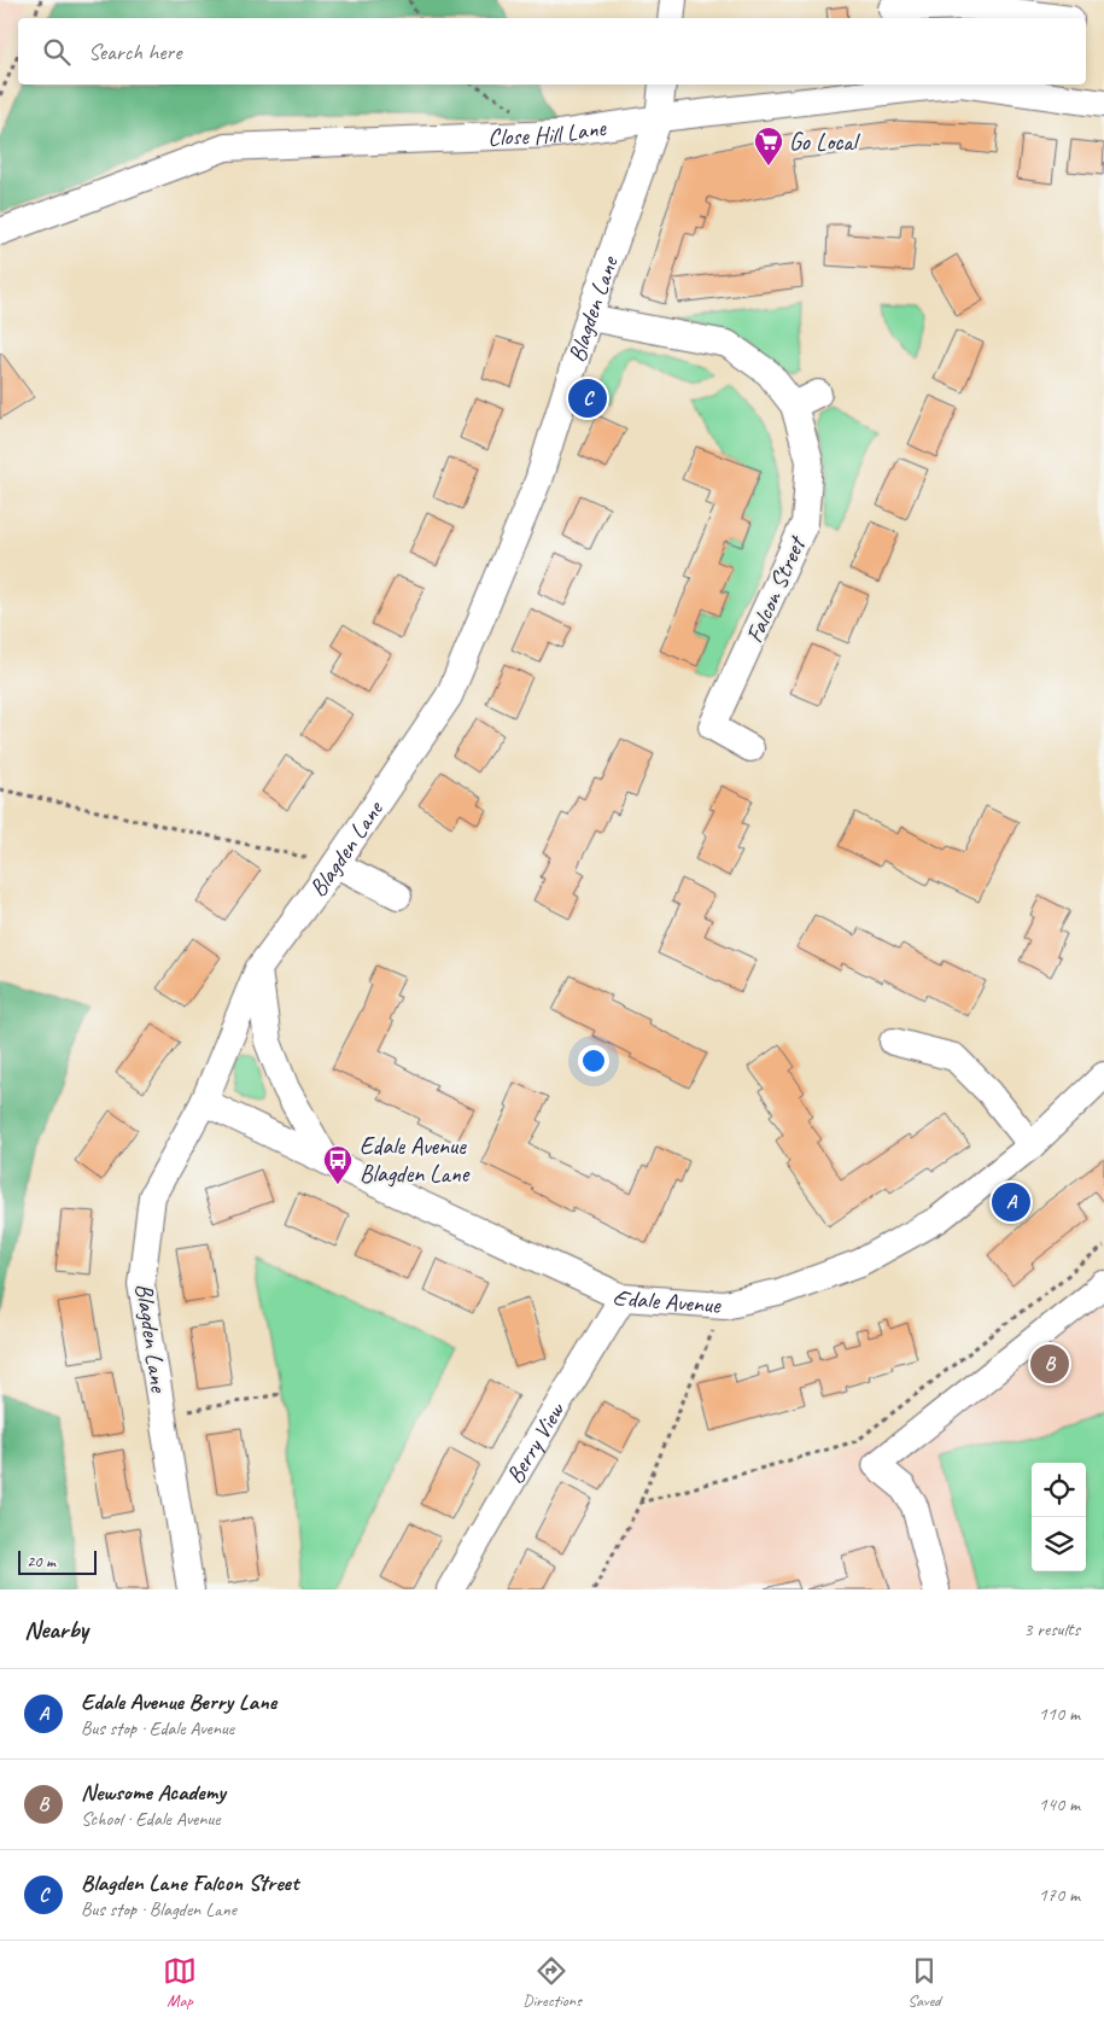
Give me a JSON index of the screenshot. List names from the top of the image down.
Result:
{
  "streets": {
    "street": [
      "Close Hill Lane",
      "Blagden Lane",
      "Falcon Street",
      "Edale Avenue",
      "Berry View"
    ]
  },
  "crossings": [
    ["Close Hill Lane", "Blagden Lane"],
    ["Blagden Lane", "Falcon Street"],
    ["Blagden Lane", "Edale Avenue"],
    ["Edale Avenue", "Berry View"]
  ],
  "places": {
    "supermarket": ["Go Local"],
    "bus stop": ["Edale Avenue Blagden Lane"]
  },
  "scale_bar": "20 m",
  "page": {
    "search": "Search here",
    "pins": ["C", "A", "B"],
    "scale": "20 m",
    "heading": ["Nearby", "3 results"],
    "list": [
      {
        "mark": "A",
        "name": "Edale Avenue Berry Lane",
        "note": "Bus stop · Edale Avenue",
        "value": "110 m"
      },
      {
        "mark": "B",
        "name": "Newsome Academy",
        "note": "School · Edale Avenue",
        "value": "140 m"
      },
      {
        "mark": "C",
        "name": "Blagden Lane Falcon Street",
        "note": "Bus stop · Blagden Lane",
        "value": "170 m"
      }
    ],
    "nav": ["Map", "Directions", "Saved"]
  }
}
